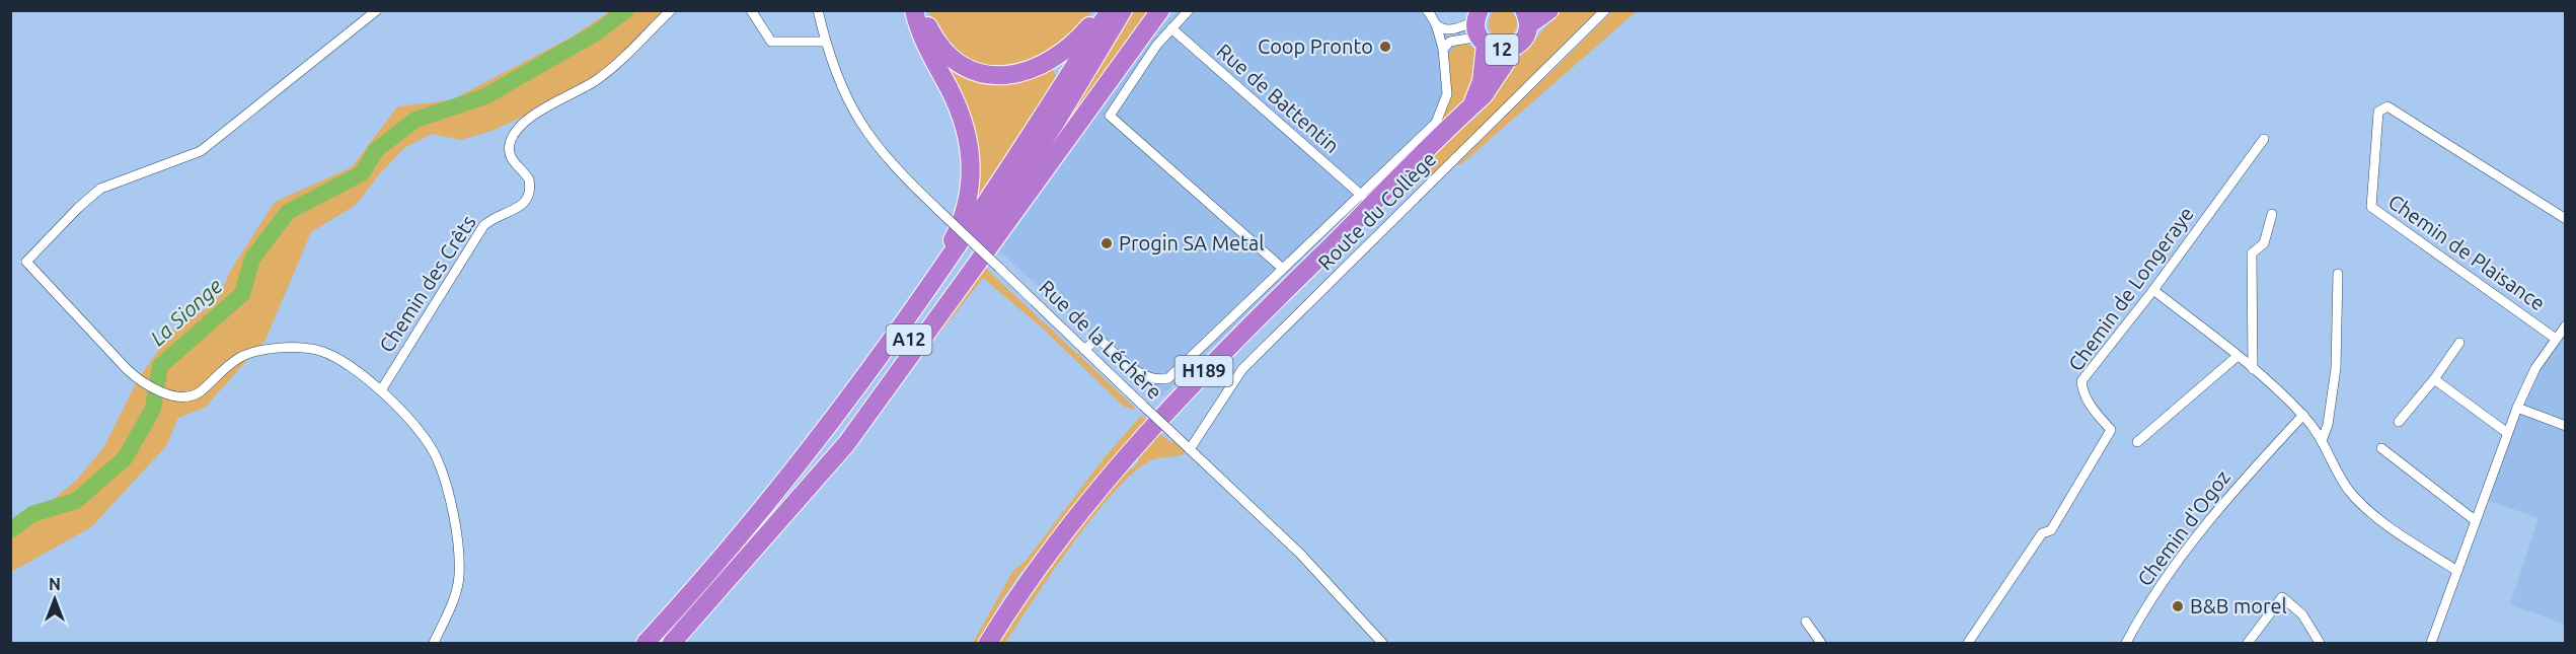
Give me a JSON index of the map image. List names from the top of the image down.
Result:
{
  "streets": {
    "highway": ["12", "A12", "H189"],
    "street": [
      "Rue de Battentin",
      "Route du Collège",
      "Chemin de Plaisance",
      "Chemin des Crêts",
      "Chemin de Longeraye",
      "Rue de la Léchère",
      "Chemin d'Ogoz"
    ]
  },
  "crossings": [
    ["12", "H189"],
    ["Route du Collège", "Rue de la Léchère"]
  ],
  "water": ["La Sionge"],
  "places": ["Coop Pronto", "Progin SA Metal", "B&B morel"],
  "north": "top"
}
